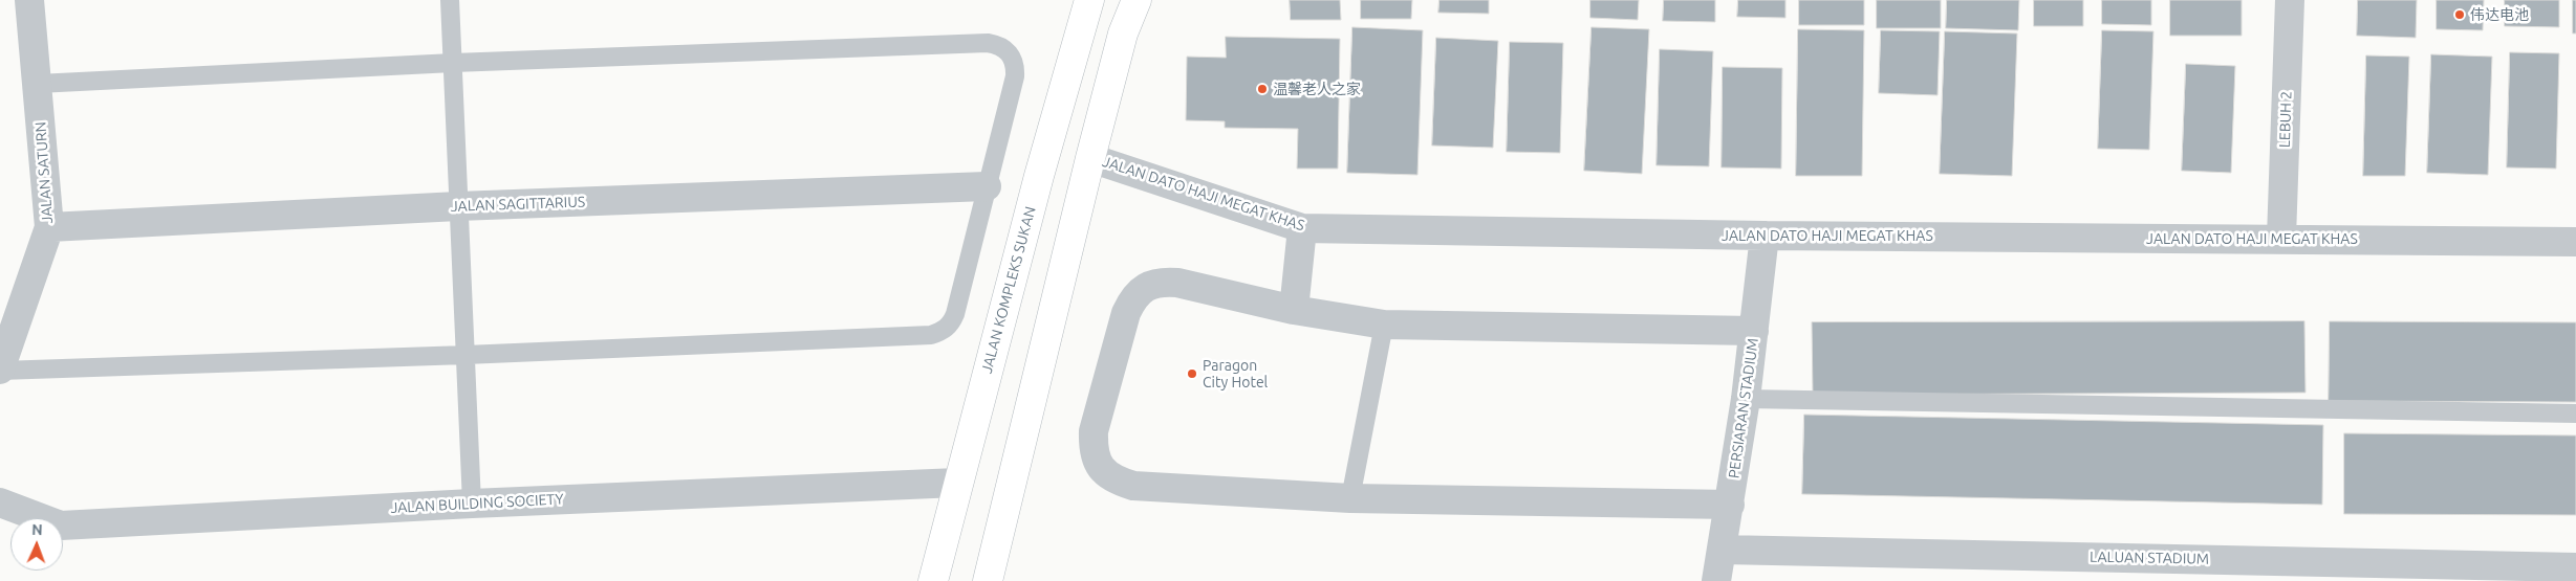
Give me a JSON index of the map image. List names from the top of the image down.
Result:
{
  "streets": {
    "main road": ["JALAN KOMPLEKS SUKAN"],
    "street": [
      "LEBUH 2",
      "JALAN SATURN",
      "JALAN DATO HAJI MEGAT KHAS",
      "JALAN SAGITTARIUS",
      "PERSIARAN STADIUM",
      "JALAN BUILDING SOCIETY",
      "LALUAN STADIUM"
    ]
  },
  "crossings": [
    ["LEBUH 2", "JALAN DATO HAJI MEGAT KHAS"],
    ["JALAN SATURN", "JALAN SAGITTARIUS"],
    ["JALAN DATO HAJI MEGAT KHAS", "PERSIARAN STADIUM"],
    ["JALAN KOMPLEKS SUKAN", "JALAN BUILDING SOCIETY"],
    ["PERSIARAN STADIUM", "LALUAN STADIUM"]
  ],
  "places": ["伟达电池", "温馨老人之家", "Paragon City Hotel"],
  "north": "top"
}
